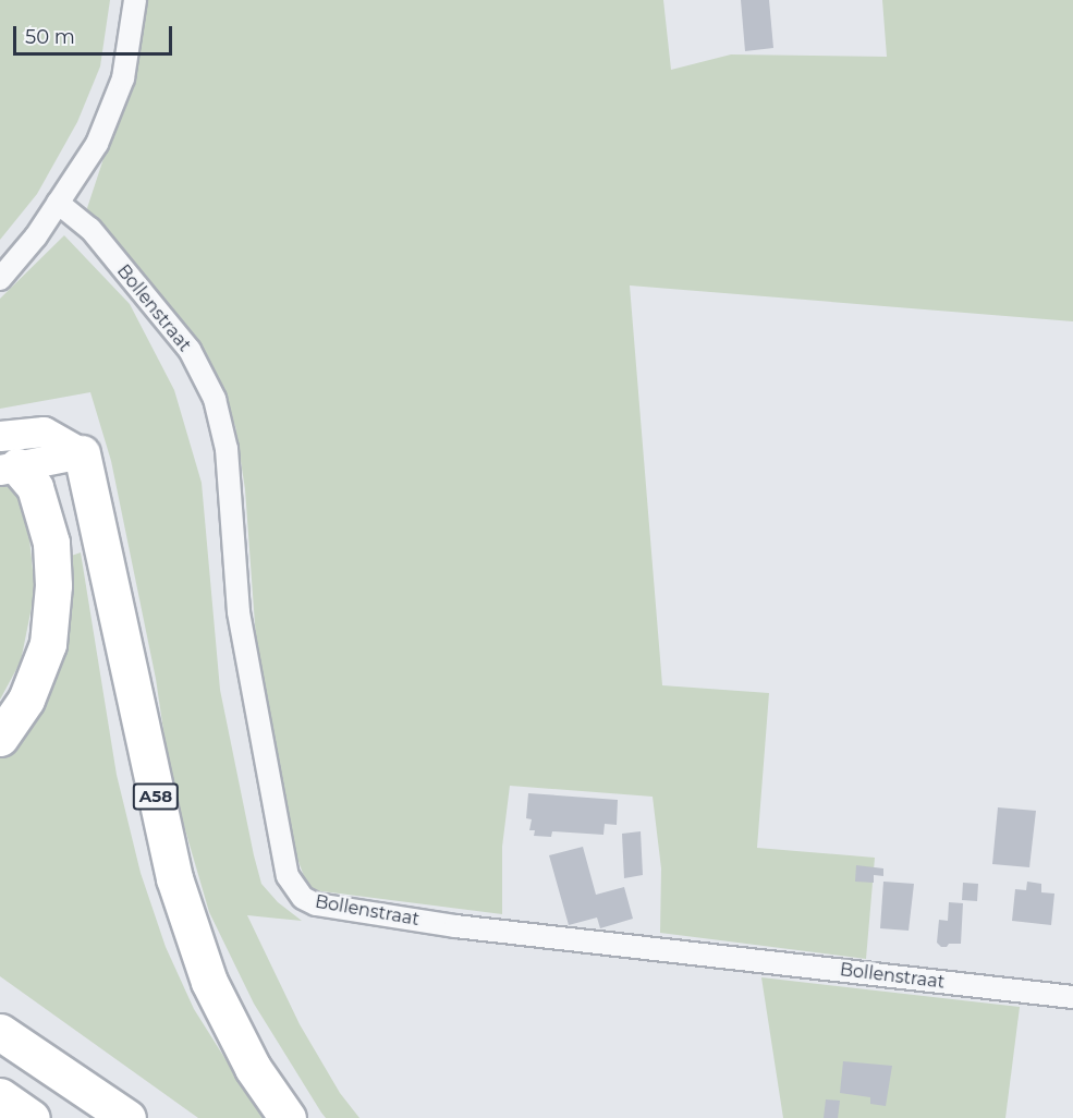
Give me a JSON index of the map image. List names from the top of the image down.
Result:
{
  "streets": {
    "highway": ["A58"],
    "street": ["Bollenstraat"]
  },
  "scale_bar": "50 m"
}
